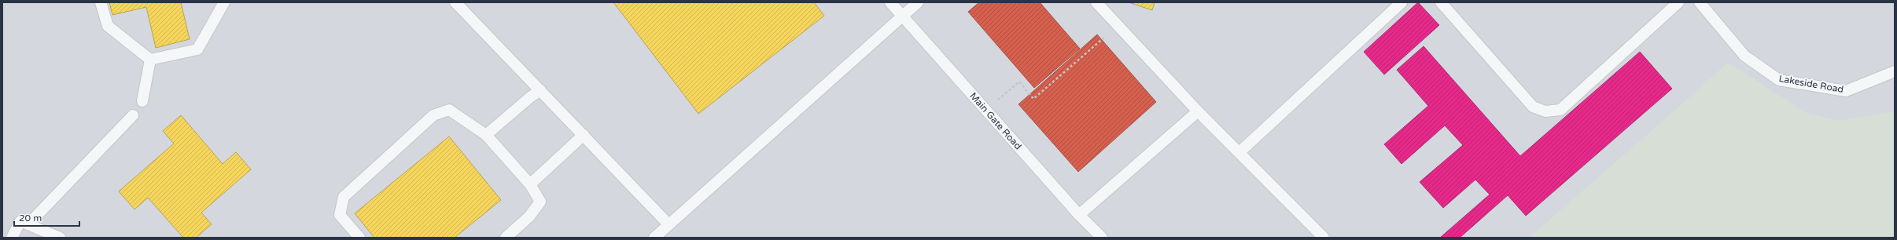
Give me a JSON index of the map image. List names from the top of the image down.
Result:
{
  "streets": {
    "lane": ["Lakeside Road", "Main Gate Road"]
  },
  "scale_bar": "20 m"
}
